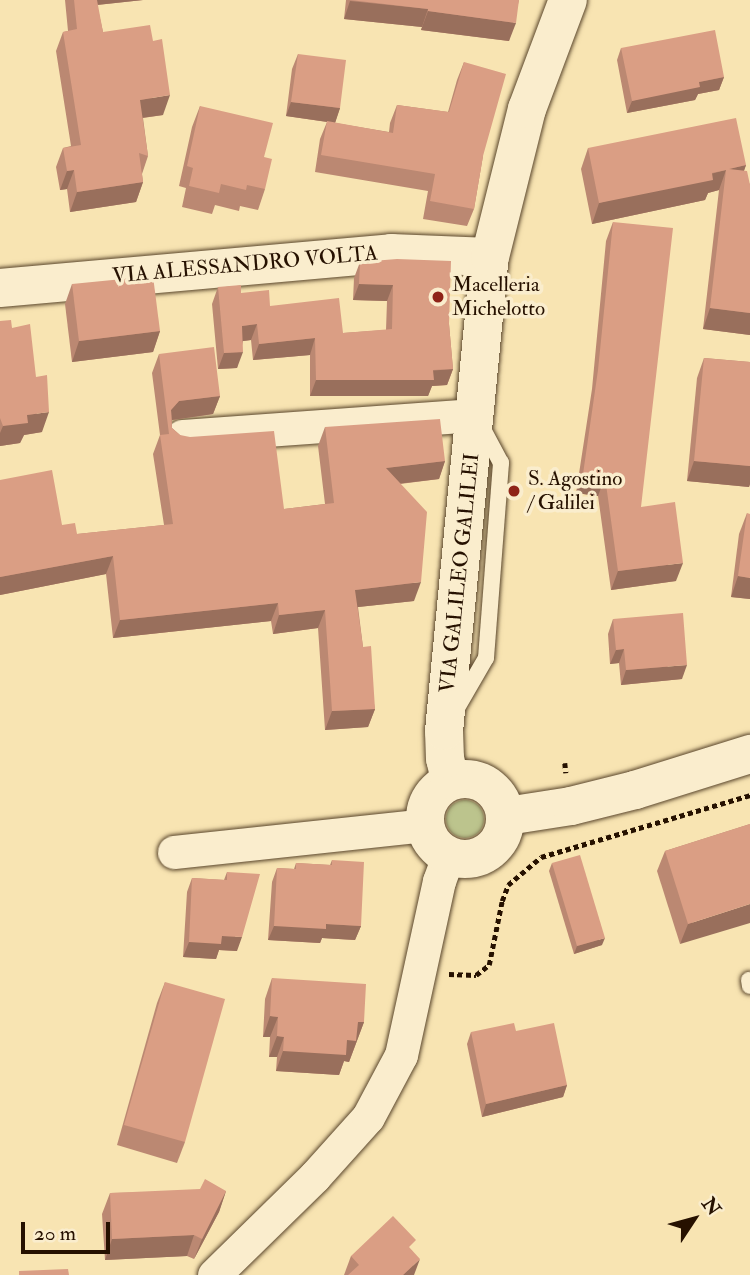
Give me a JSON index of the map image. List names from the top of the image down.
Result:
{
  "streets": {
    "street": ["VIA ALESSANDRO VOLTA", "VIA GALILEO GALILEI"]
  },
  "crossings": [
    ["VIA ALESSANDRO VOLTA", "VIA GALILEO GALILEI"]
  ],
  "places": ["Macelleria Michelotto", "S. Agostino / Galilei"],
  "scale_bar": "20 m",
  "north": "top right"
}
